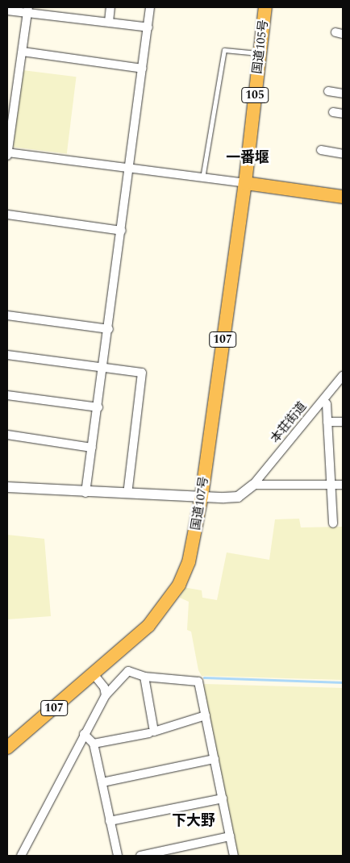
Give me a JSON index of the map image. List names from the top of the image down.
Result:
{
  "streets": {
    "highway": [
      "国道105号",
      "105",
      "107",
      "国道107号"
    ],
    "street": ["本荘街道"]
  },
  "crossings": [
    ["国道105号", "国道107号"]
  ],
  "districts": ["一番堰", "下大野"]
}
